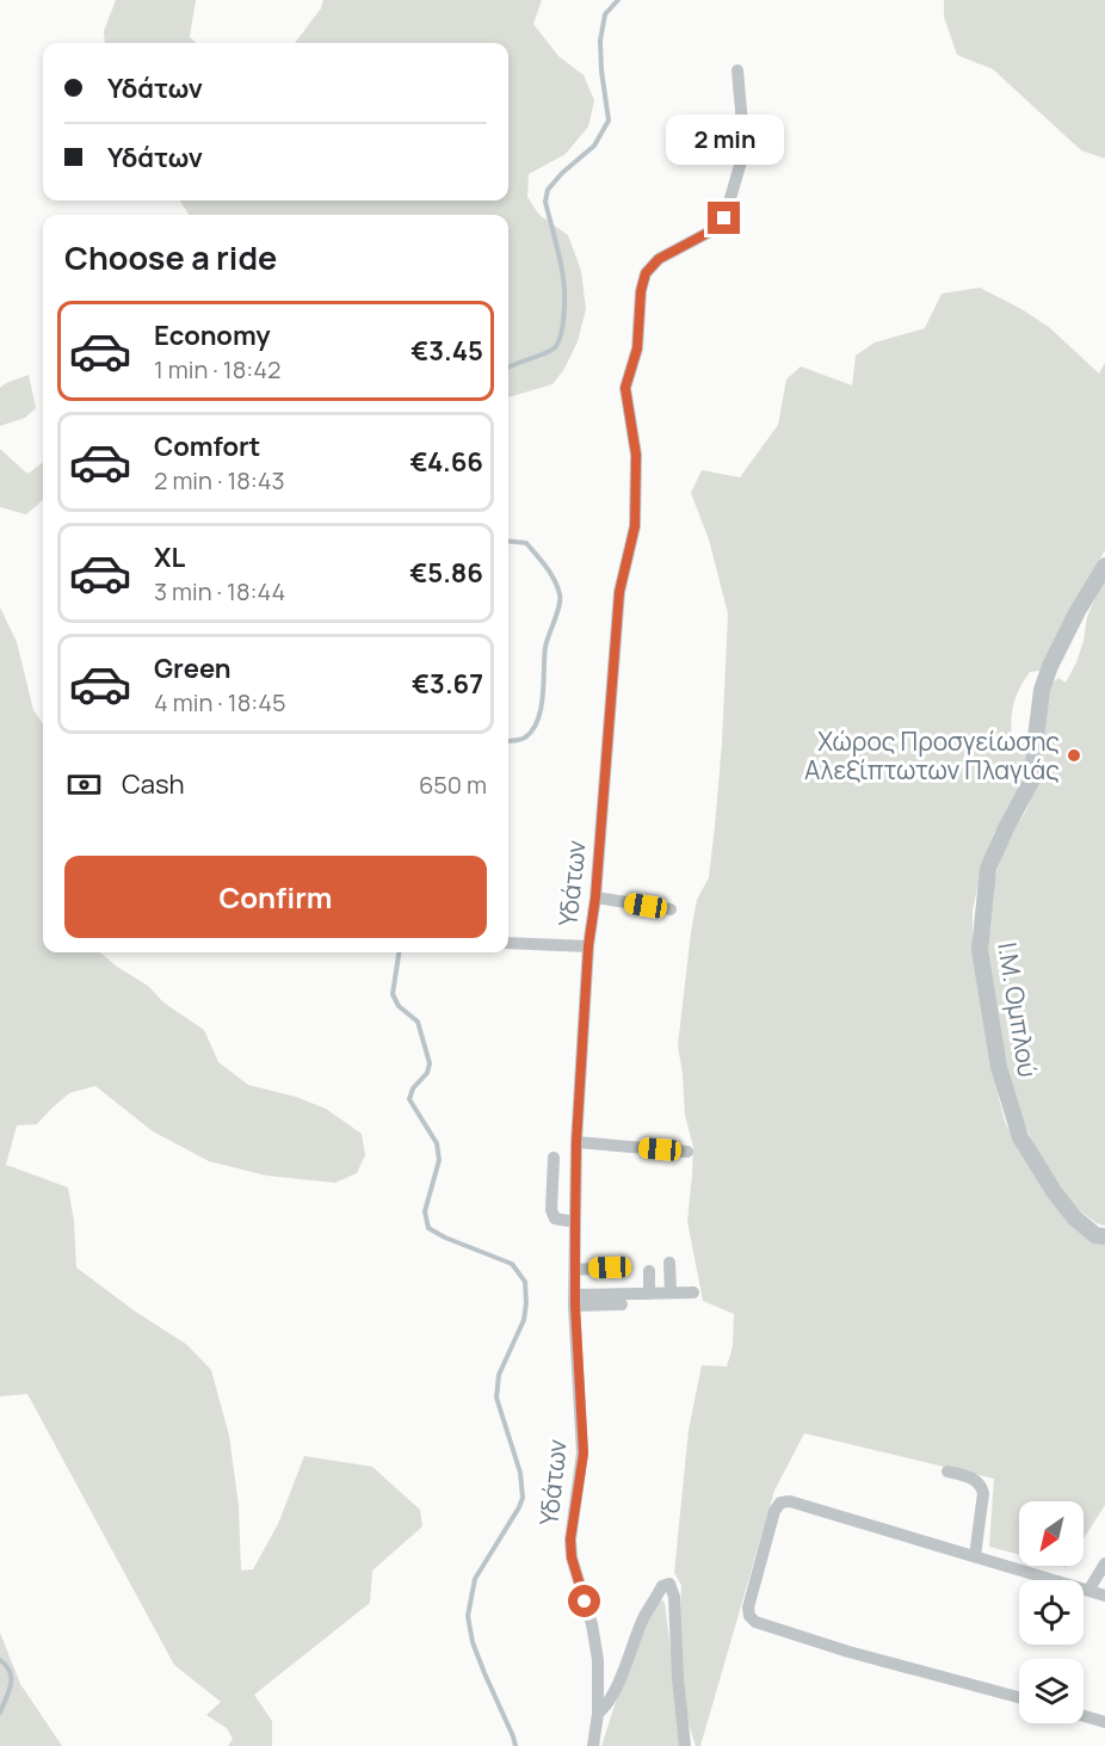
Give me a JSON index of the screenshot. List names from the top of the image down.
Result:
{
  "streets": {
    "street": ["Υδάτων", "Ι.Μ. Ομπλού"]
  },
  "places": ["Χώρος Προσγείωσης Αλεξίπτωτων Πλαγιάς"],
  "north": "bottom left",
  "page": {
    "banner": ["Υδάτων", "Υδάτων"],
    "bubble": "2 min",
    "heading": "Choose a ride",
    "list": [
      {
        "name": "Economy",
        "note": "1 min · 18:42",
        "value": "€3.45"
      },
      {
        "name": "Comfort",
        "note": "2 min · 18:43",
        "value": "€4.66"
      },
      {
        "name": "XL",
        "note": "3 min · 18:44",
        "value": "€5.86"
      },
      {
        "name": "Green",
        "note": "4 min · 18:45",
        "value": "€3.67"
      }
    ],
    "pay": ["Cash", "650 m"],
    "buttons": "Confirm"
  }
}
